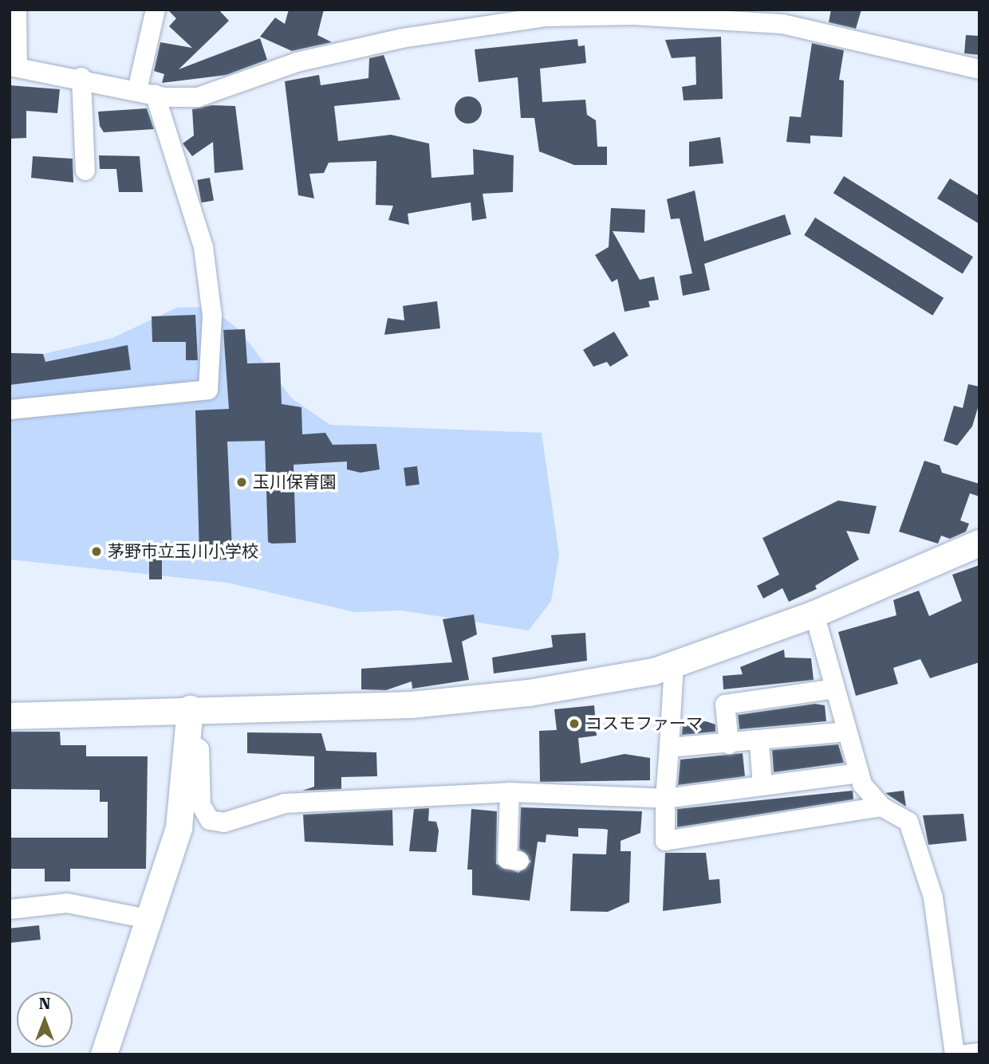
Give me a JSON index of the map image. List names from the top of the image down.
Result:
{
  "places": ["玉川保育園", "茅野市立玉川小学校", "コスモファーマ"],
  "north": "top"
}
